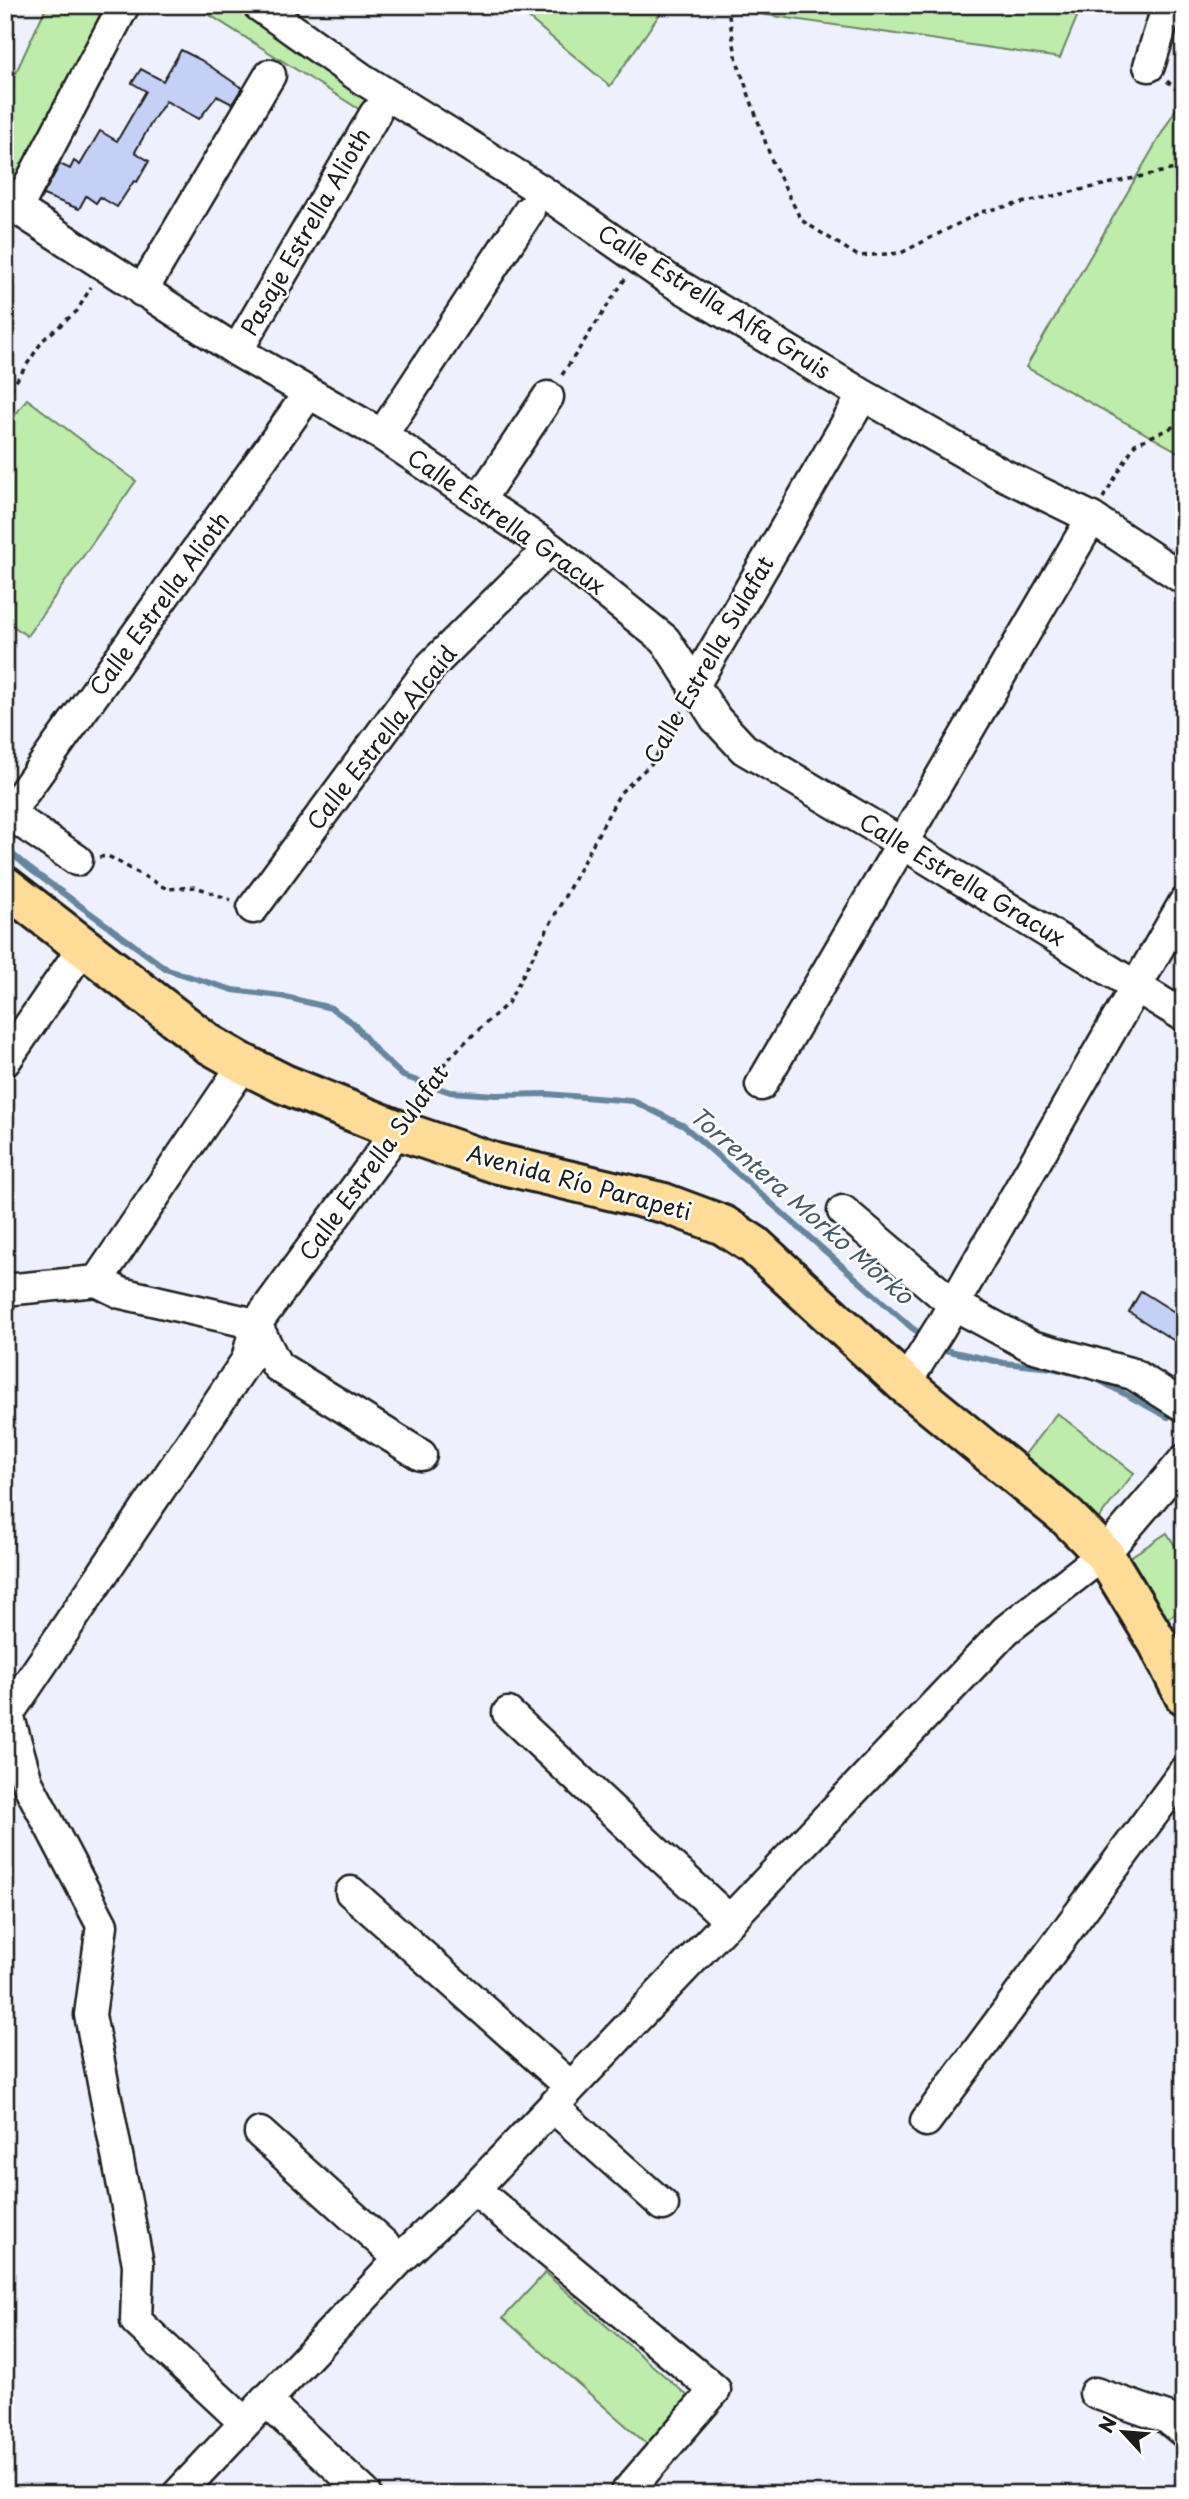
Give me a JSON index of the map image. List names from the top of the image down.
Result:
{
  "streets": {
    "main road": ["Avenida Río Parapeti"],
    "street": [
      "Pasaje Estrella Alioth",
      "Calle Estrella Alfa Gruis",
      "Calle Estrella Gracux",
      "Calle Estrella Alioth",
      "Calle Estrella Sulafat",
      "Calle Estrella Alcaid"
    ]
  },
  "crossings": [
    ["Pasaje Estrella Alioth", "Calle Estrella Gracux"],
    ["Calle Estrella Alfa Gruis", "Calle Estrella Sulafat"],
    ["Calle Estrella Gracux", "Calle Estrella Alioth"],
    ["Calle Estrella Gracux", "Calle Estrella Sulafat"],
    ["Calle Estrella Gracux", "Calle Estrella Alcaid"],
    ["Calle Estrella Sulafat", "Avenida Río Parapeti"]
  ],
  "water": ["Torrentera Morko Morko"],
  "north": "top left"
}
